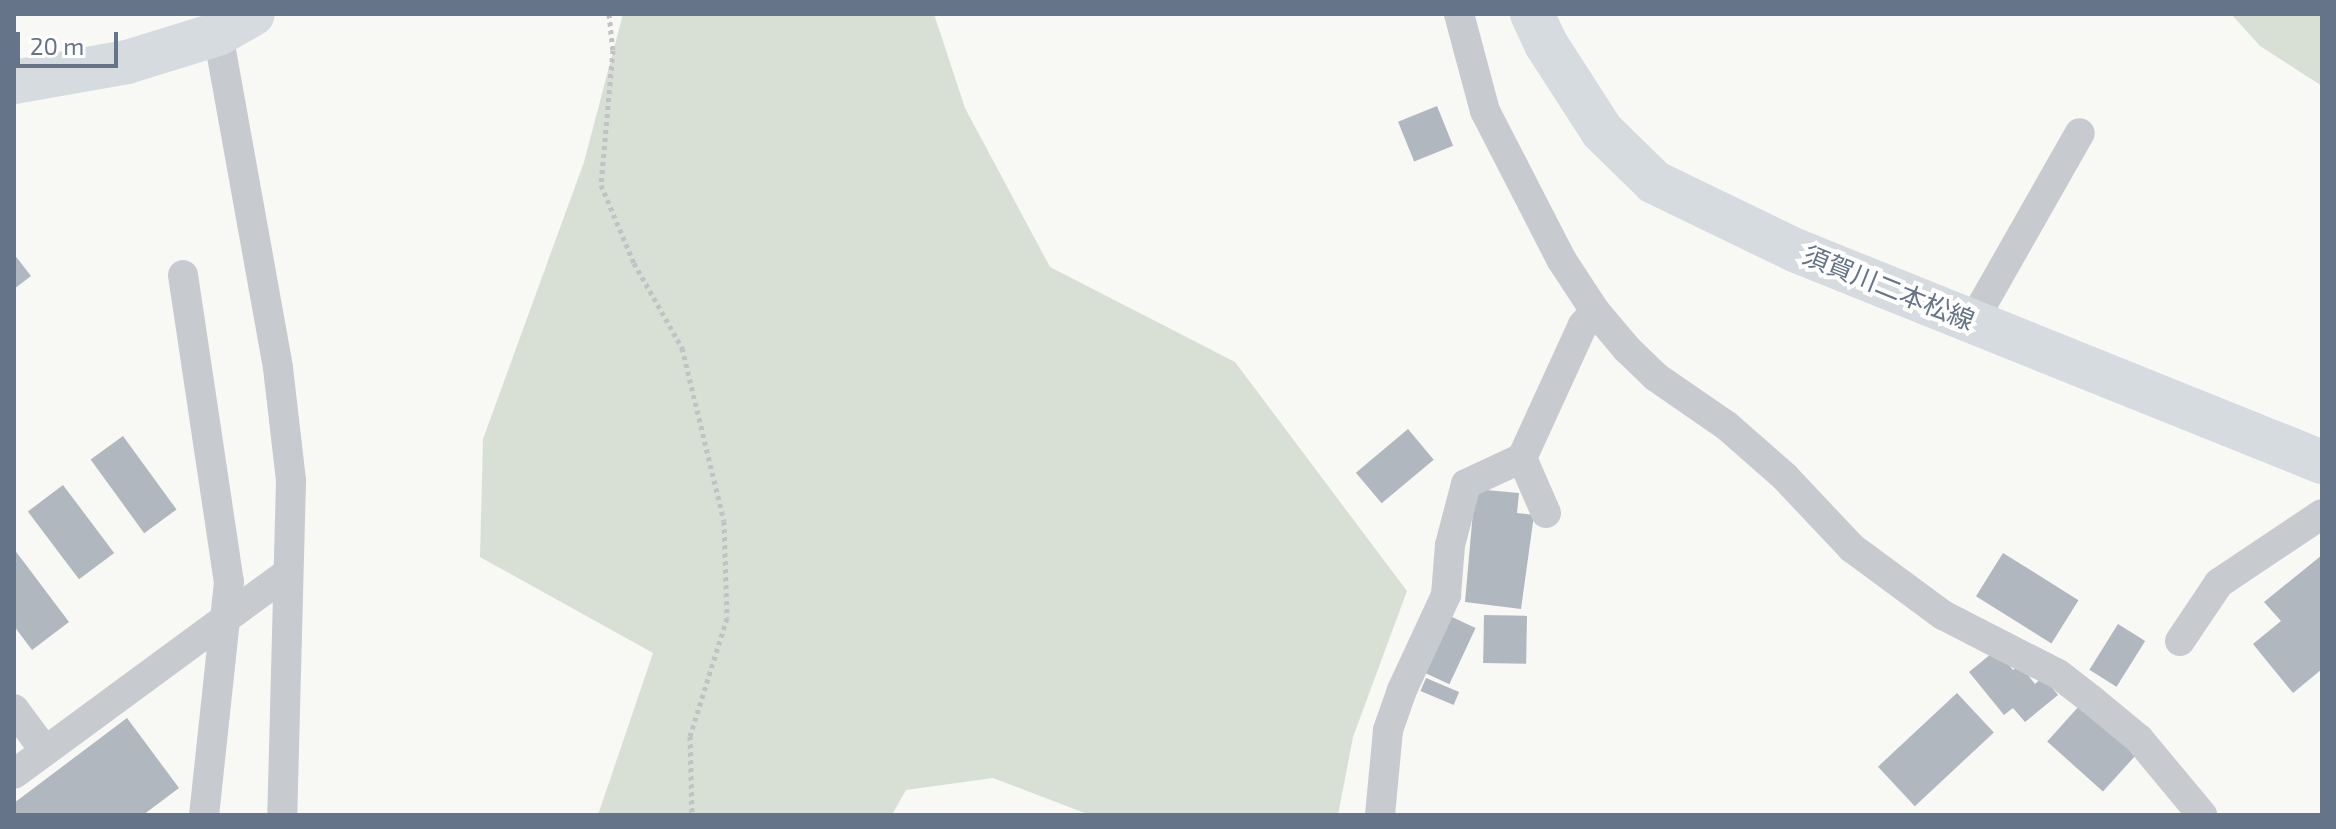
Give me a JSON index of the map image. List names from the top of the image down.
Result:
{
  "streets": {
    "main road": ["須賀川二本松線"]
  },
  "scale_bar": "20 m"
}
